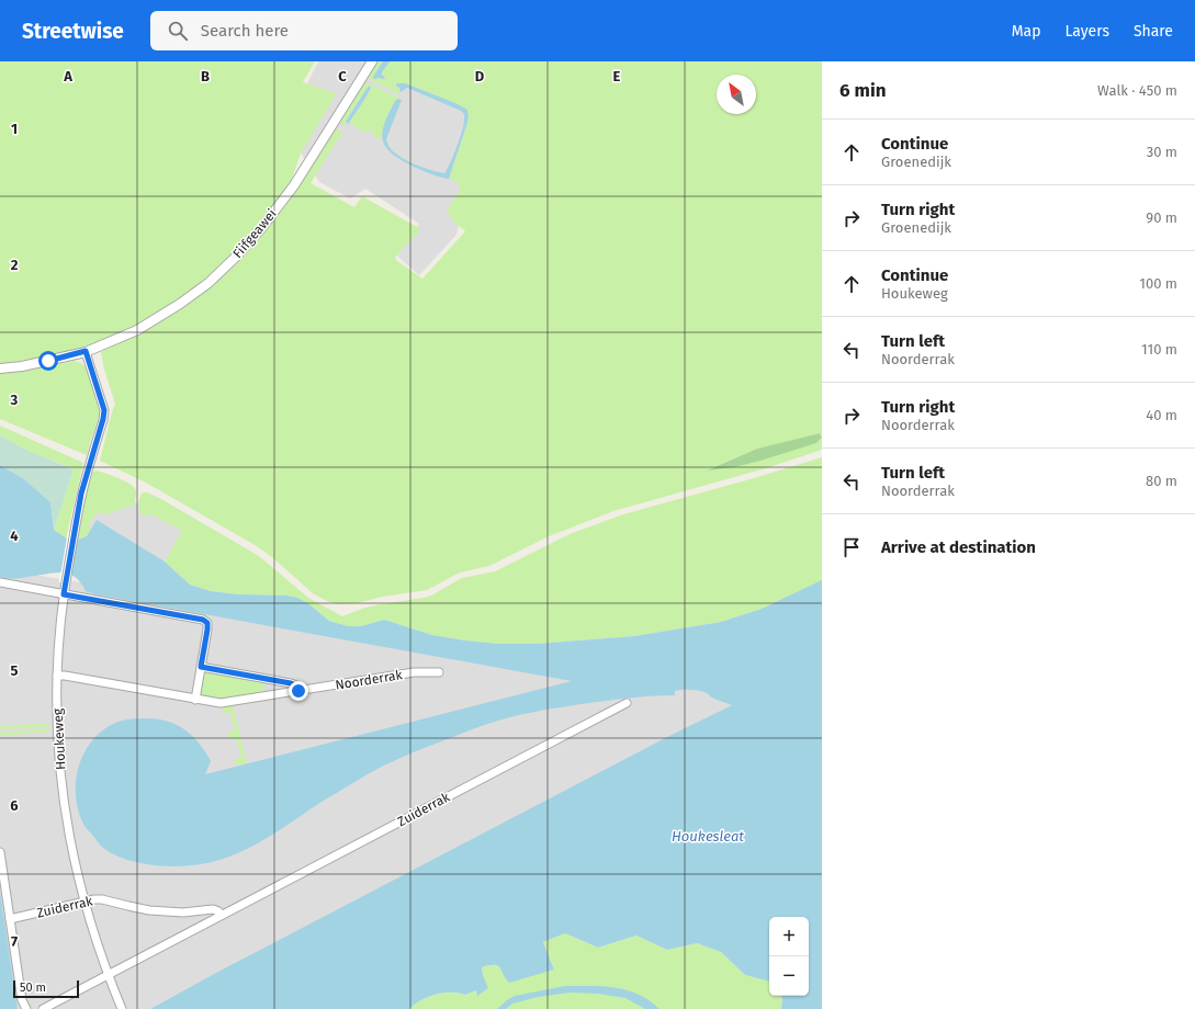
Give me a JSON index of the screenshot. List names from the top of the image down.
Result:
{
  "streets": {
    "street": [
      "Fiifgeawei",
      "Noorderrak",
      "Houkeweg",
      "Zuiderrak"
    ]
  },
  "crossings": [
    ["Fiifgeawei", "Houkeweg"],
    ["Noorderrak", "Houkeweg"],
    ["Houkeweg", "Zuiderrak"]
  ],
  "water": ["Houkesleat"],
  "scale_bar": "50 m",
  "north": "top left",
  "page": {
    "header": "Streetwise",
    "search": "Search here",
    "nav": ["Map", "Layers", "Share"],
    "heading": ["6 min", "Walk · 450 m"],
    "list": [
      ["Continue", "Groenedijk", "30 m"],
      ["Turn right", "Groenedijk", "90 m"],
      ["Continue", "Houkeweg", "100 m"],
      ["Turn left", "Noorderrak", "110 m"],
      ["Turn right", "Noorderrak", "40 m"],
      ["Turn left", "Noorderrak", "80 m"],
      "Arrive at destination"
    ],
    "map_buttons": ["+", "−"],
    "scale": "50 m"
  },
  "grid": {
    "columns": [
      "A",
      "B",
      "C",
      "D",
      "E"
    ],
    "rows": [
      "1",
      "2",
      "3",
      "4",
      "5",
      "6",
      "7"
    ]
  }
}
